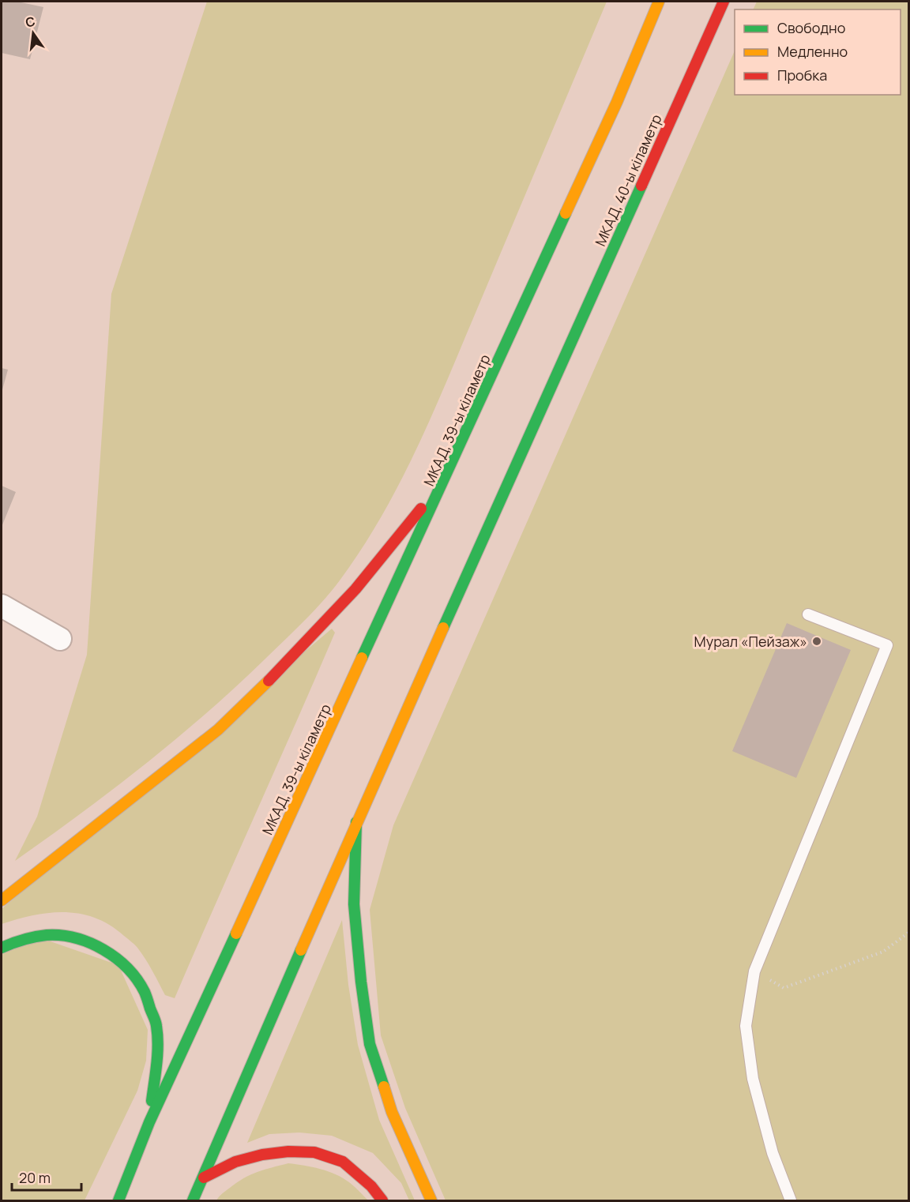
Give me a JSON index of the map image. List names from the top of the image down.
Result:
{
  "streets": {
    "main road": ["МКАД, 40-ы кіламетр", "МКАД, 39-ы кіламетр"]
  },
  "places": ["Мурал «Пейзаж»"],
  "legend": ["Свободно", "Медленно", "Пробка"],
  "scale_bar": "20 m",
  "north": "top"
}
